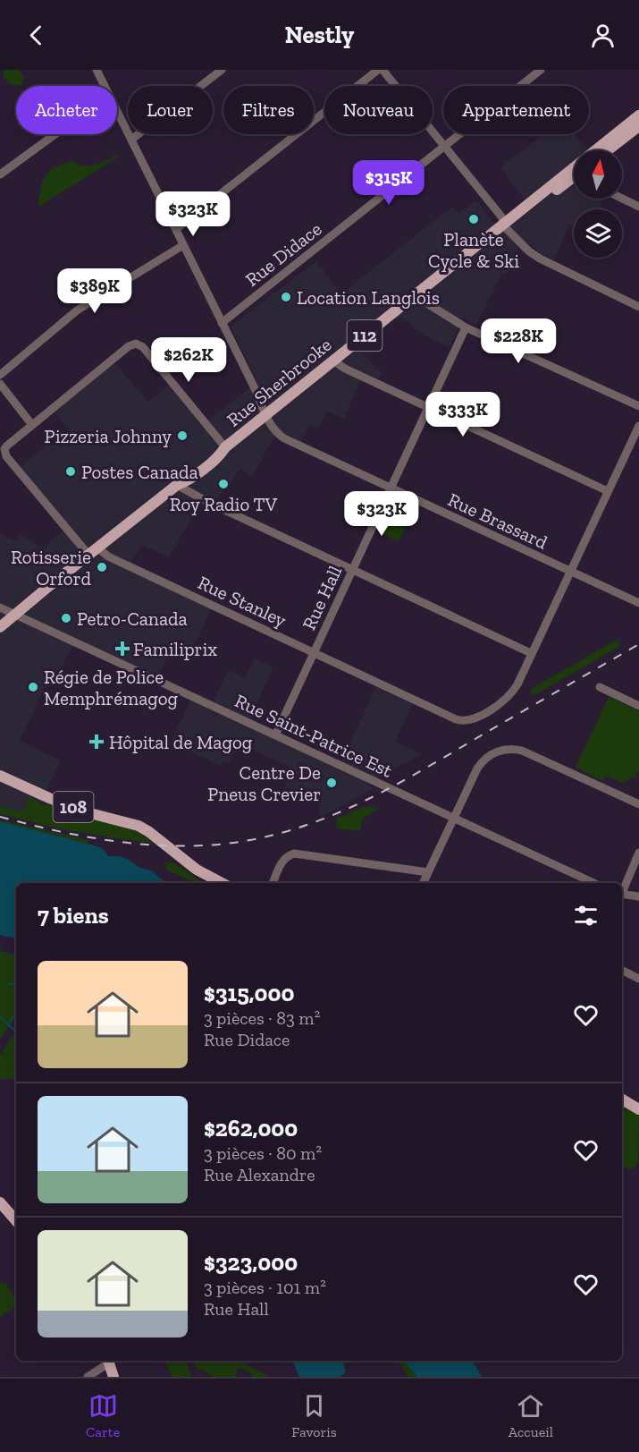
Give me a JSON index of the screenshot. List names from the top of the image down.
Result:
{
  "streets": {
    "main road": ["112", "Rue Sherbrooke", "108"],
    "street": [
      "Rue Didace",
      "Rue Brassard",
      "Rue Hall",
      "Rue Stanley",
      "Rue Saint-Patrice Est"
    ]
  },
  "crossings": [
    ["Rue Didace", "Rue Brassard"],
    ["Rue Sherbrooke", "Rue Brassard"],
    ["Rue Sherbrooke", "Rue Stanley"],
    ["Rue Sherbrooke", "Rue Saint-Patrice Est"],
    ["Rue Brassard", "Rue Hall"],
    ["Rue Hall", "Rue Stanley"],
    ["Rue Hall", "Rue Saint-Patrice Est"]
  ],
  "places": {
    "other": [
      "Planète Cycle & Ski",
      "Location Langlois",
      "Pizzeria Johnny",
      "Postes Canada",
      "Roy Radio TV",
      "Rotisserie Orford",
      "Petro-Canada",
      "Régie de Police Memphrémagog",
      "Centre De Pneus Crevier"
    ],
    "health": ["Familiprix", "Hôpital de Magog"]
  },
  "north": "top",
  "page": {
    "header": "Nestly",
    "chip": [
      "Acheter",
      "Louer",
      "Filtres",
      "Nouveau",
      "Appartement"
    ],
    "price": [
      "$315K",
      "$323K",
      "$389K",
      "$228K",
      "$262K",
      "$333K",
      "$323K"
    ],
    "heading": "7 biens",
    "list": [
      {
        "name": "$315,000",
        "note": "3 pièces · 83 m² · Rue Didace"
      },
      {
        "name": "$262,000",
        "note": "3 pièces · 80 m² · Rue Alexandre"
      },
      {
        "name": "$323,000",
        "note": "3 pièces · 101 m² · Rue Hall"
      }
    ],
    "tabs": ["Carte", "Favoris", "Accueil"]
  }
}
